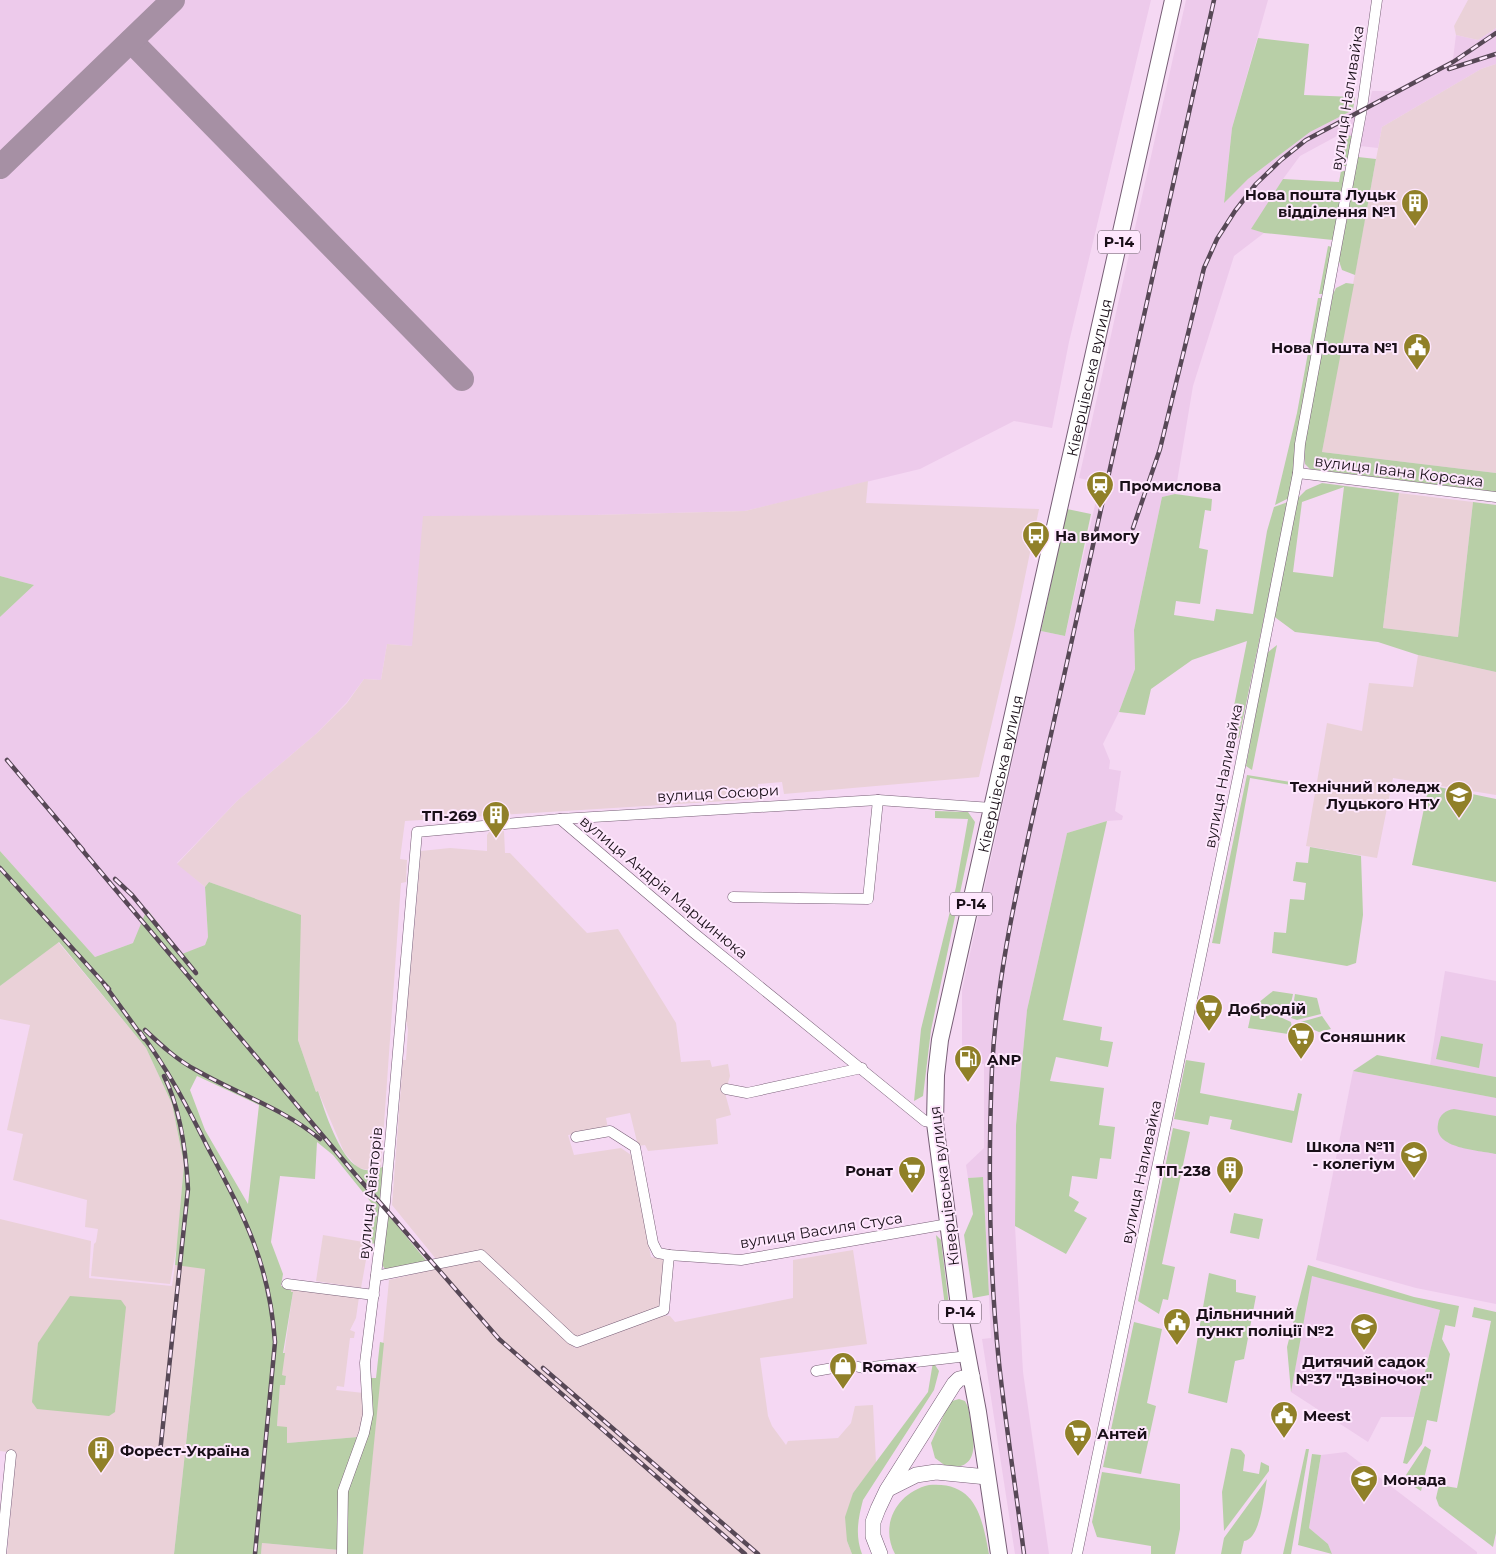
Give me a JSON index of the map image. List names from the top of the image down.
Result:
{
  "streets": {
    "main road": ["Р-14", "Ківерцівська вулиця"],
    "street": [
      "вулиця Наливайка",
      "вулиця Івана Корсака",
      "вулиця Сосюри",
      "вулиця Андрія Марцинюка",
      "вулиця Авіаторів",
      "вулиця Василя Стуса"
    ]
  },
  "crossings": [
    ["вулиця Наливайка", "вулиця Івана Корсака"],
    ["Ківерцівська вулиця", "вулиця Сосюри"],
    ["Ківерцівська вулиця", "вулиця Андрія Марцинюка"],
    ["Ківерцівська вулиця", "вулиця Василя Стуса"],
    ["вулиця Сосюри", "вулиця Андрія Марцинюка"],
    ["вулиця Андрія Марцинюка", "вулиця Авіаторів"]
  ],
  "places": {
    "building": [
      "Нова пошта Луцьк відділення №1",
      "ТП-269",
      "ТП-238",
      "Форест-Україна"
    ],
    "public building": ["Нова Пошта №1", "Дільничний пункт поліції №2", "Meest"],
    "station": ["Промислова"],
    "bus stop": ["На вимогу"],
    "school or university": [
      "Технічний коледж Луцького НТУ",
      "Школа №11 - колегіум",
      "Дитячий садок №37 \"Дзвіночок\"",
      "Монада"
    ],
    "supermarket": [
      "Добродій",
      "Соняшник",
      "Ронат",
      "Антей"
    ],
    "fuel station": ["ANP"],
    "shop": ["Romax"]
  }
}
